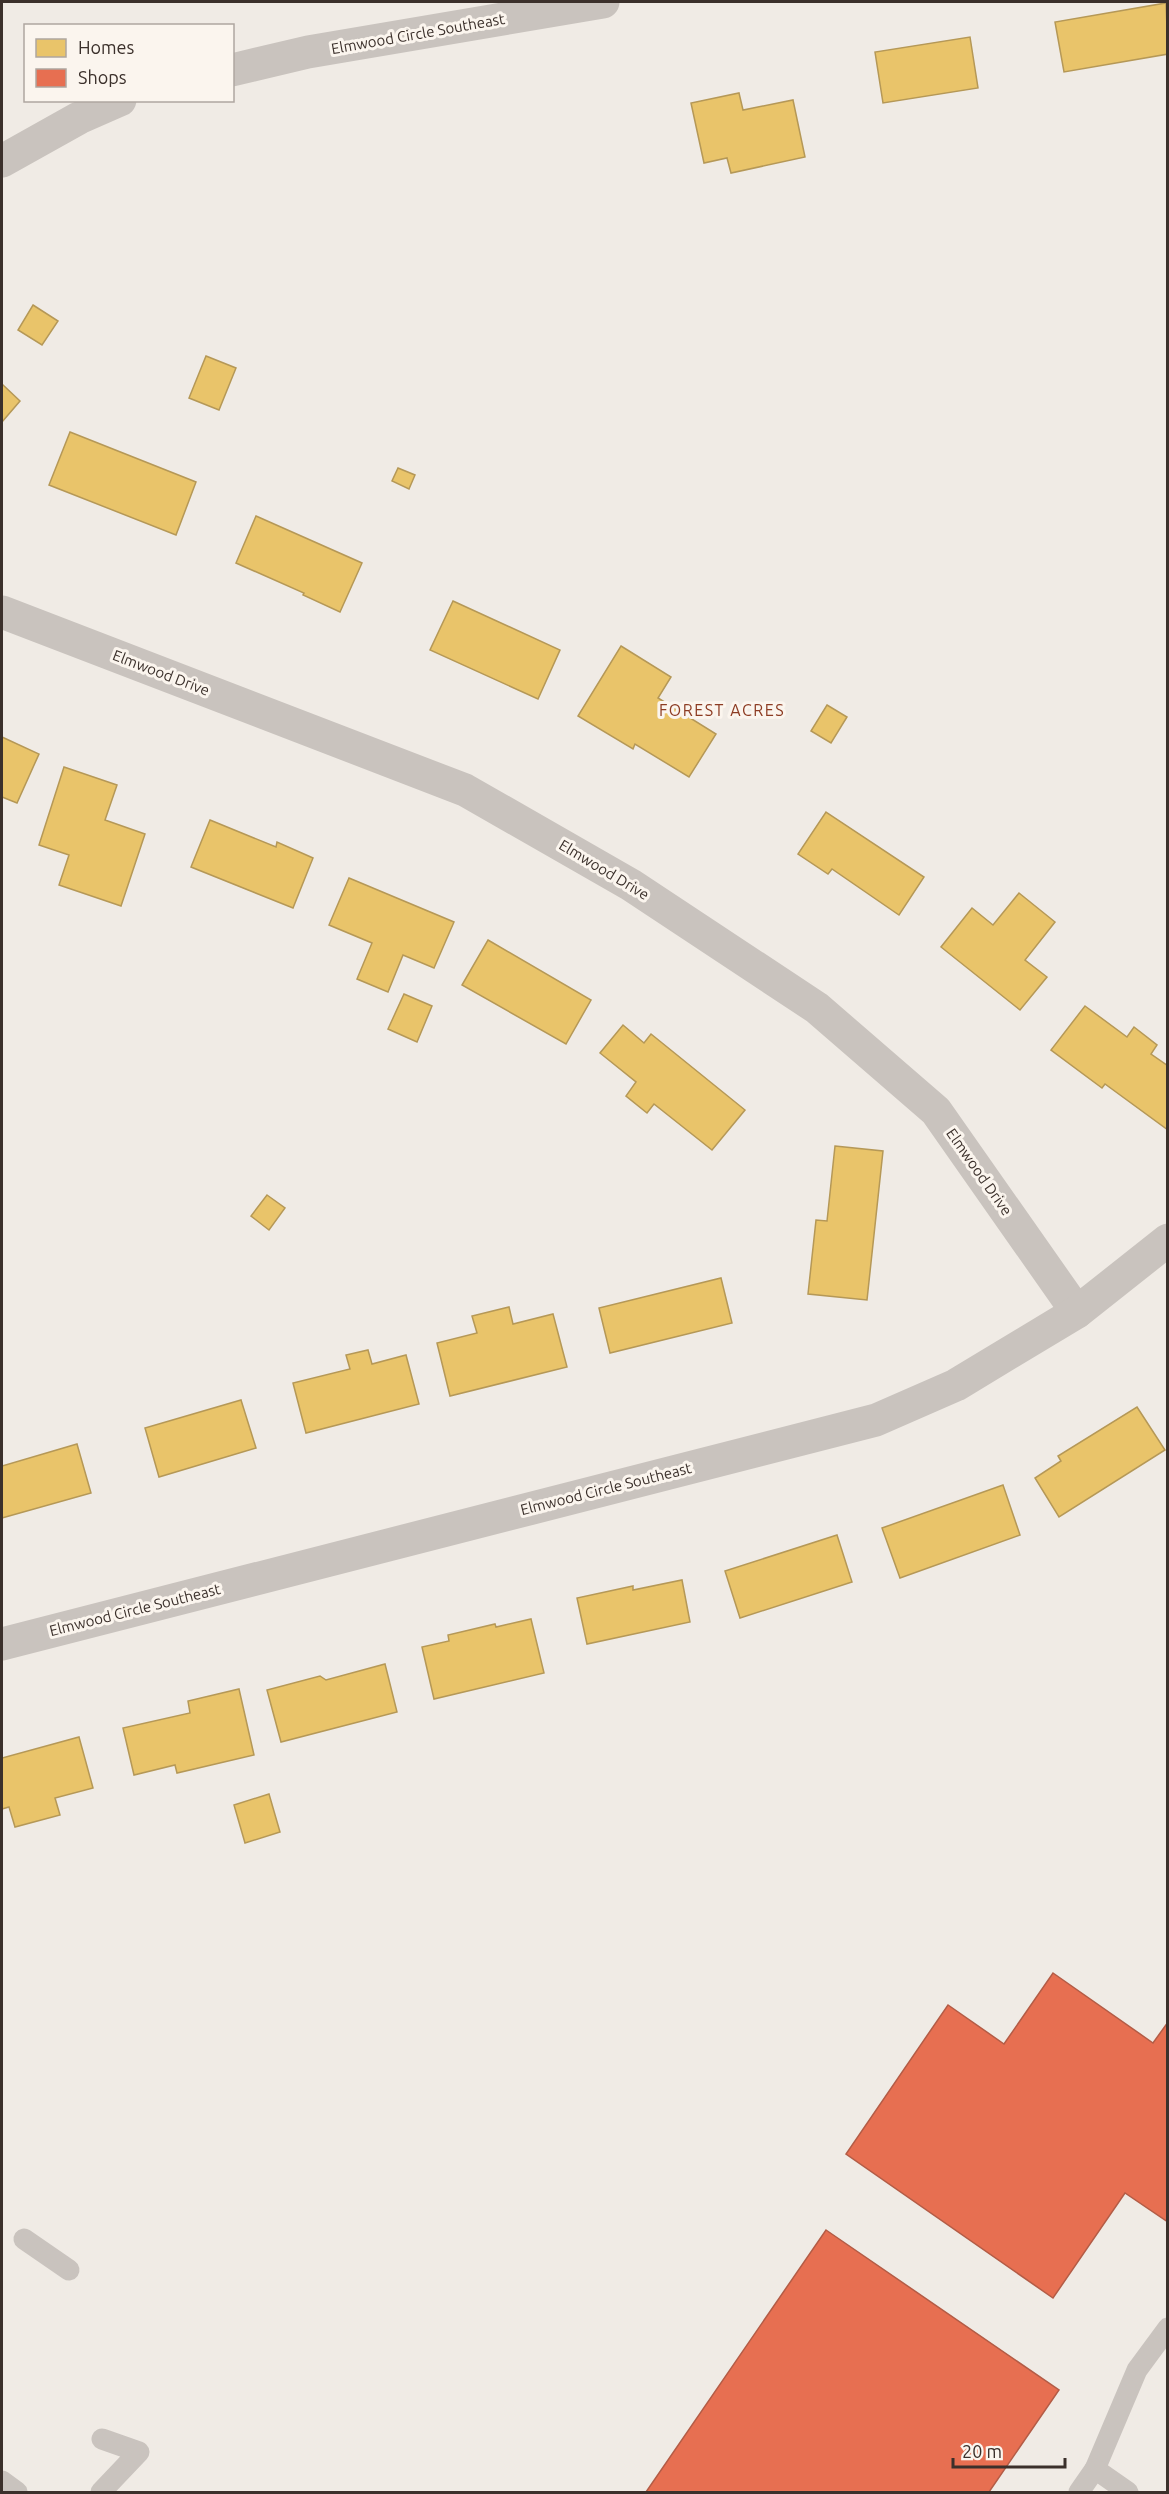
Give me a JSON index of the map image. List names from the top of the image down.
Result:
{
  "streets": {
    "street": ["Elmwood Circle Southeast", "Elmwood Drive"]
  },
  "crossings": [
    ["Elmwood Circle Southeast", "Elmwood Drive"]
  ],
  "districts": ["FOREST ACRES"],
  "legend": ["Homes", "Shops"],
  "scale_bar": "20 m"
}
